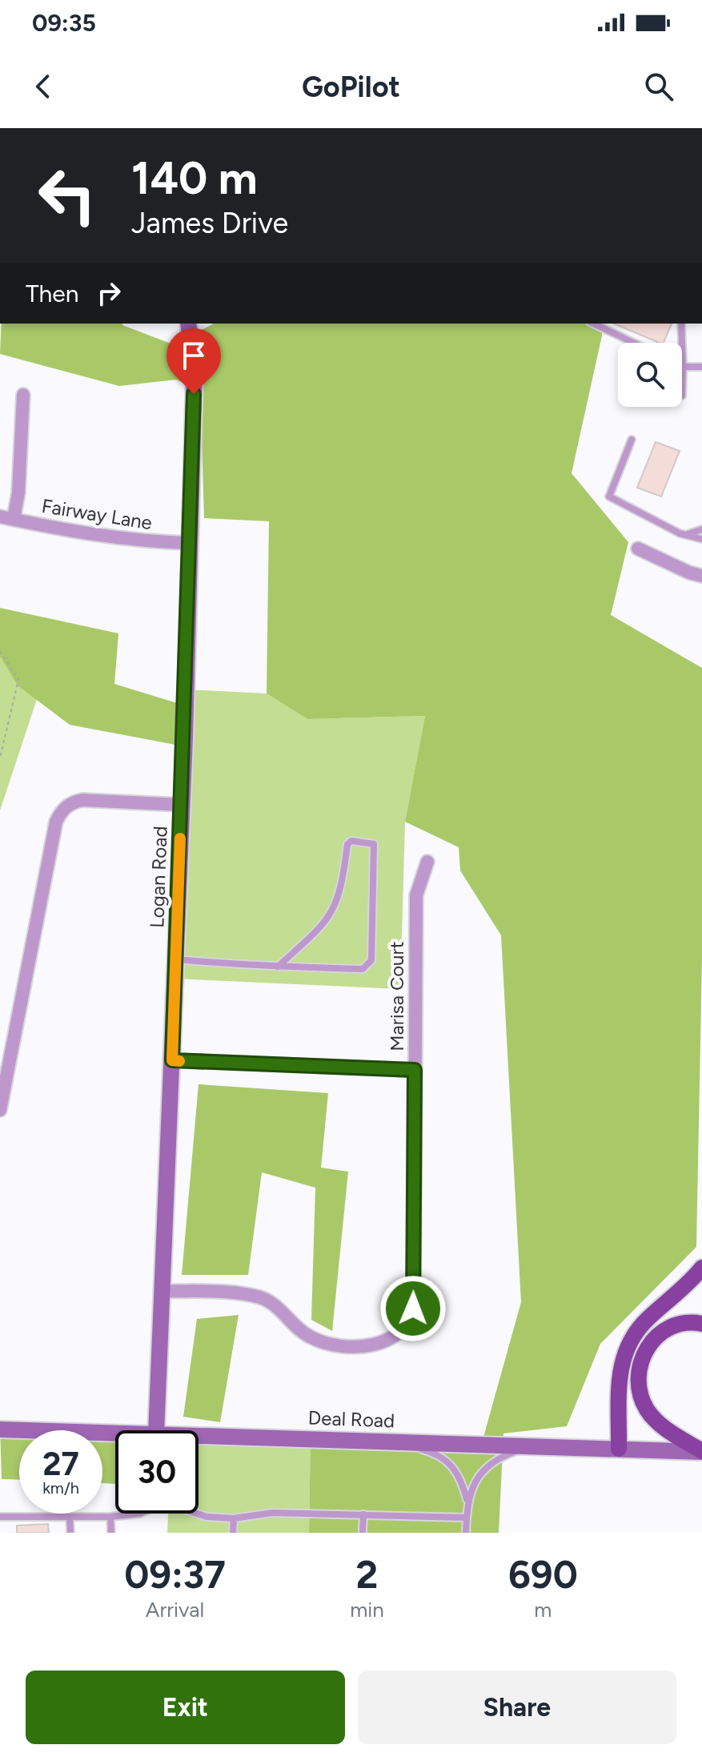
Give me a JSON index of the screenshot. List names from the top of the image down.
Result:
{
  "streets": {
    "street": [
      "Fairway Lane",
      "Logan Road",
      "Marisa Court",
      "Deal Road"
    ]
  },
  "crossings": [
    ["Fairway Lane", "Logan Road"],
    ["Logan Road", "Marisa Court"]
  ],
  "page": {
    "status": "09:35",
    "header": "GoPilot",
    "turn": ["140 m", "James Drive"],
    "then": "Then",
    "speed": "27 km/h",
    "limit": "30",
    "eta": [
      "09:37",
      "Arrival",
      "2",
      "min",
      "690",
      "m"
    ],
    "buttons": ["Exit", "Share"]
  }
}
